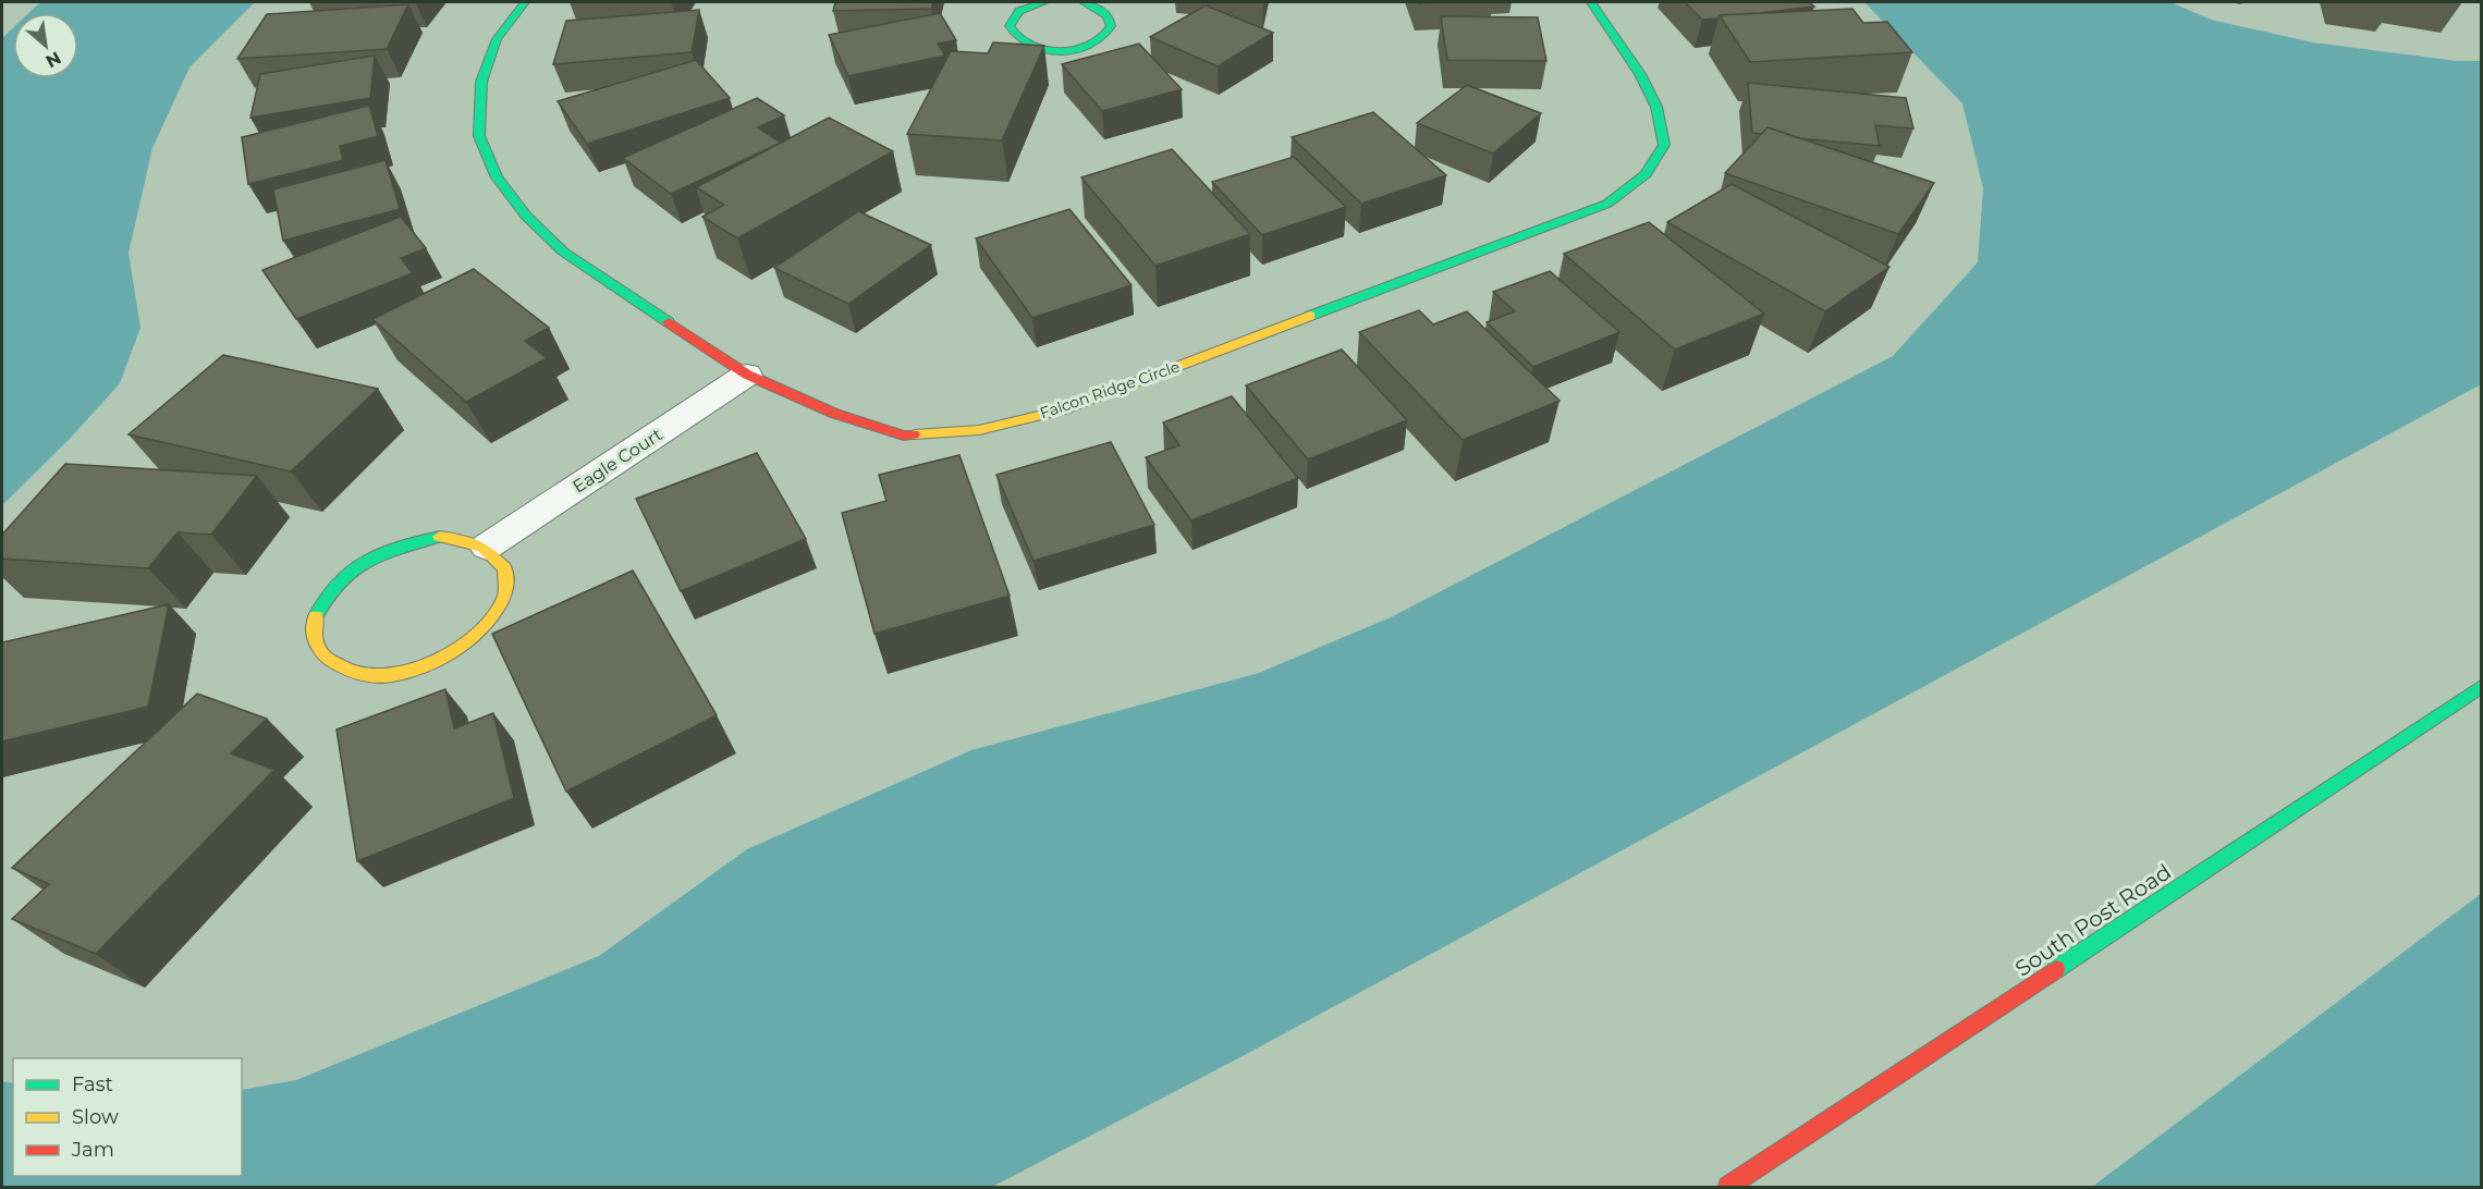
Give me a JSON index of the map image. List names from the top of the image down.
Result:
{
  "streets": {
    "street": ["Falcon Ridge Circle", "Eagle Court", "South Post Road"]
  },
  "crossings": [
    ["Falcon Ridge Circle", "Eagle Court"]
  ],
  "legend": ["Fast", "Slow", "Jam"],
  "north": "bottom right"
}
